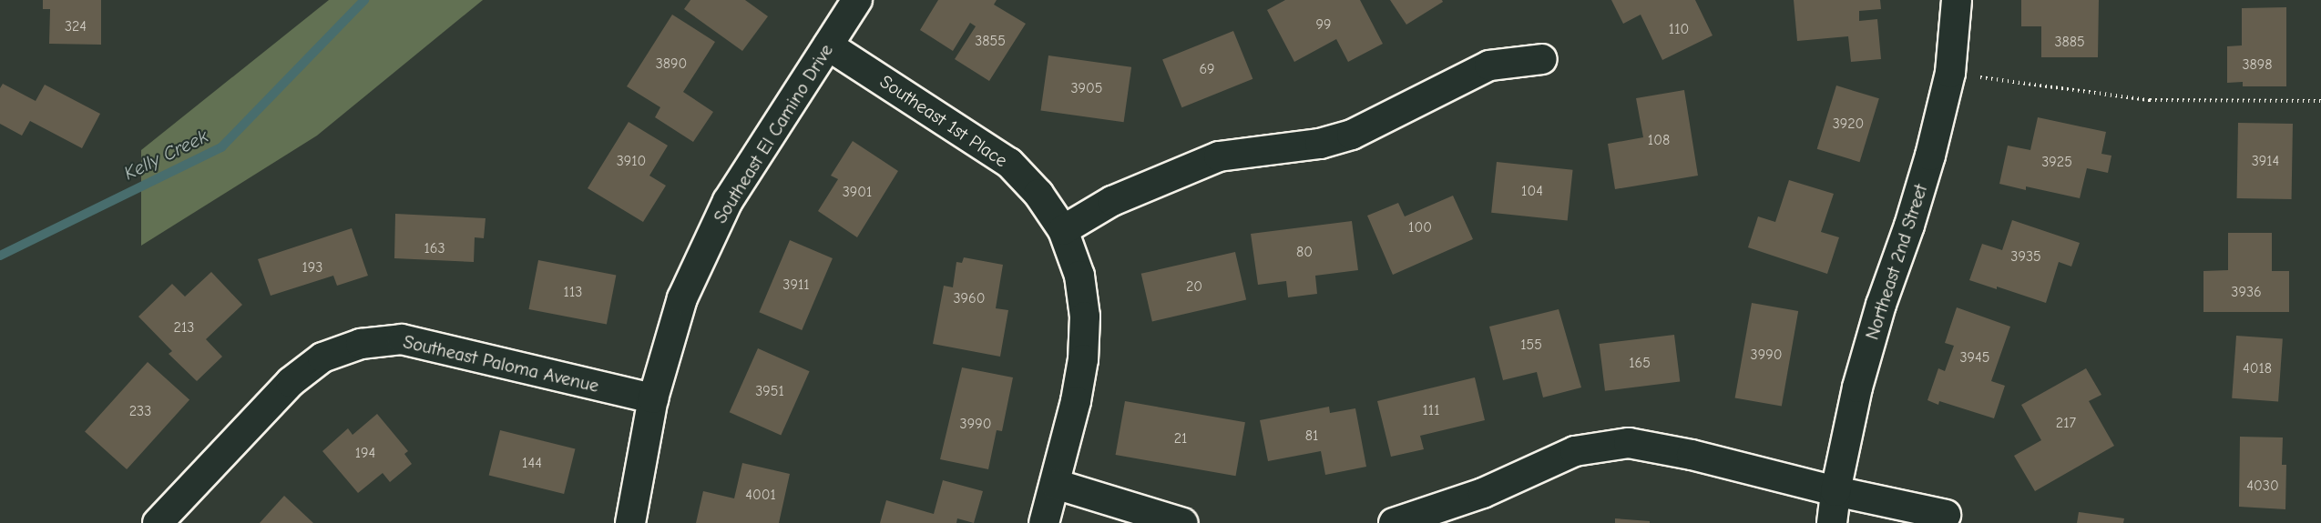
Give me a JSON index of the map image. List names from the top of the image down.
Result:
{
  "streets": {
    "street": [
      "Southeast 1st Place",
      "Southeast El Camino Drive",
      "Northeast 2nd Street",
      "Southeast Paloma Avenue"
    ]
  },
  "crossings": [
    ["Southeast 1st Place", "Southeast El Camino Drive"],
    ["Southeast El Camino Drive", "Southeast Paloma Avenue"]
  ],
  "water": ["Kelly Creek"],
  "house_numbers": [
    "99",
    "324",
    "110",
    "3855",
    "3885",
    "3890",
    "3898",
    "69",
    "3905",
    "3920",
    "108",
    "3910",
    "3914",
    "3925",
    "104",
    "3901",
    "100",
    "163",
    "80",
    "3935",
    "193",
    "3911",
    "20",
    "113",
    "3936",
    "3960",
    "213",
    "155",
    "3990",
    "3945",
    "165",
    "4018",
    "3951",
    "111",
    "233",
    "217",
    "3990",
    "81",
    "21",
    "194",
    "144",
    "4030",
    "4001"
  ]
}
